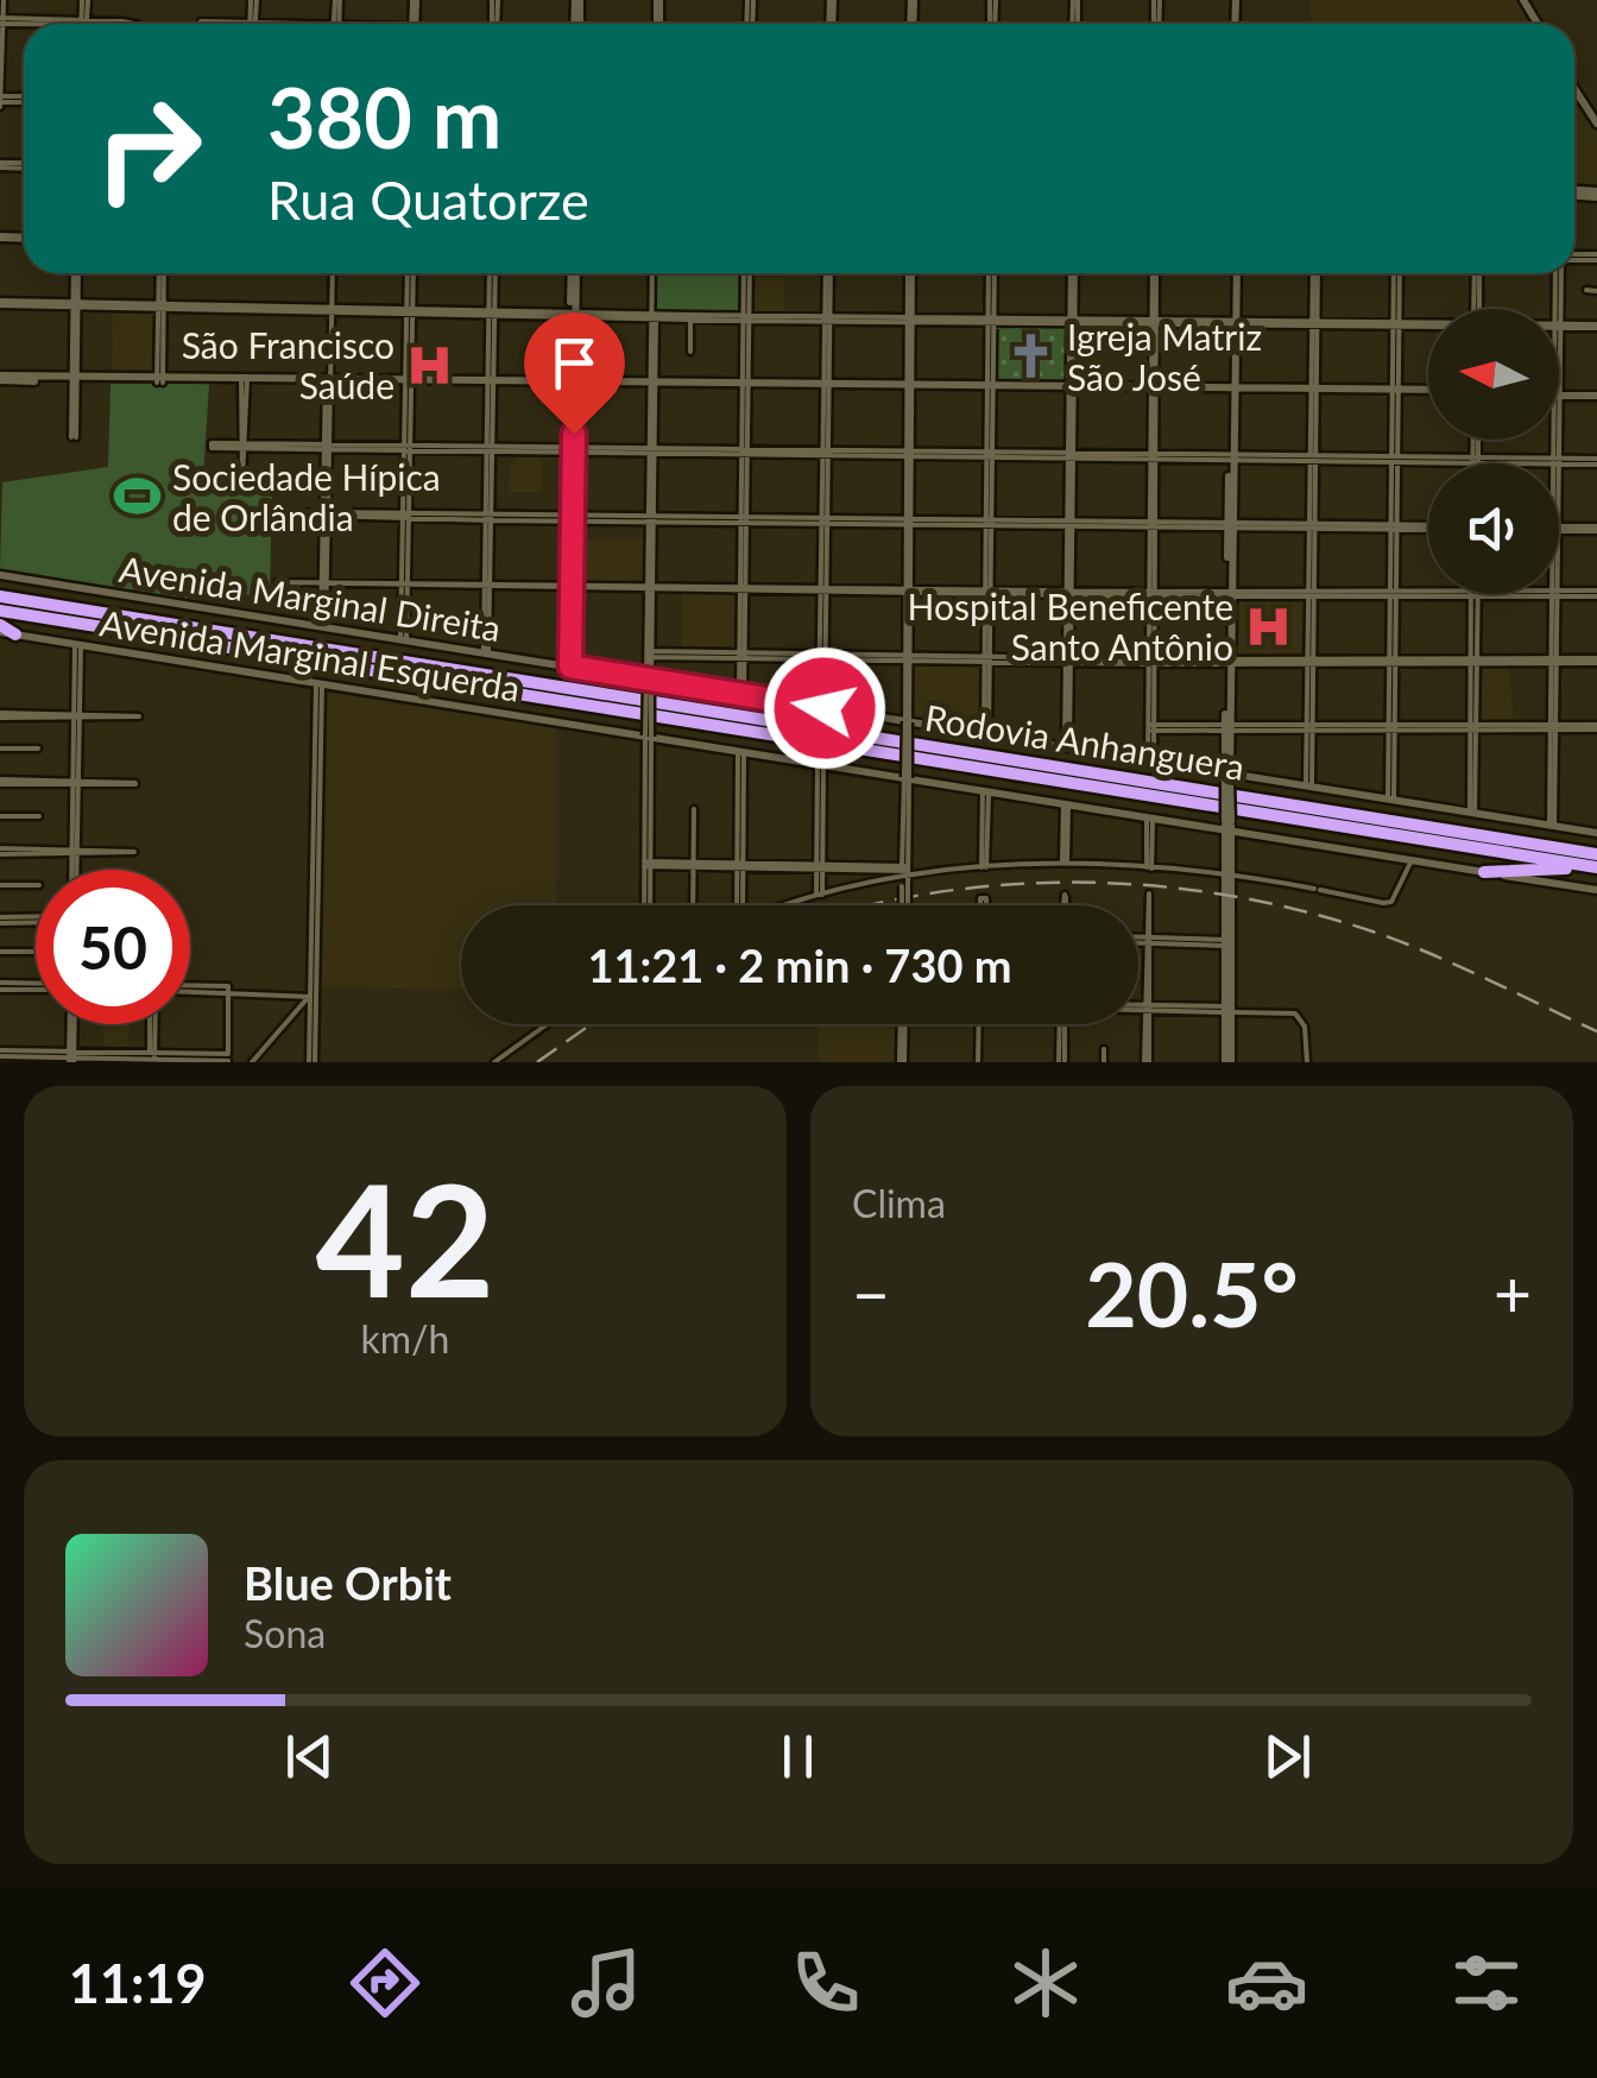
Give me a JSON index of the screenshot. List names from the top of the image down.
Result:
{
  "streets": {
    "highway": ["Rodovia Anhanguera"],
    "main road": ["Avenida Marginal Direita", "Avenida Marginal Esquerda"]
  },
  "places": {
    "church": ["Igreja Matriz São José"],
    "hospital": ["São Francisco Saúde", "Hospital Beneficente Santo Antônio"],
    "sports": ["Sociedade Hípica de Orlândia"]
  },
  "north": "left",
  "page": {
    "turn": ["380 m", "Rua Quatorze"],
    "limit": "50",
    "trip": "11:21 · 2 min · 730 m",
    "tile": [
      ["42", "km/h"],
      "Clima"
    ],
    "heat": ["−", "20.5°", "+"],
    "song": ["Blue Orbit", "Sona"],
    "tabs": "11:19"
  }
}
